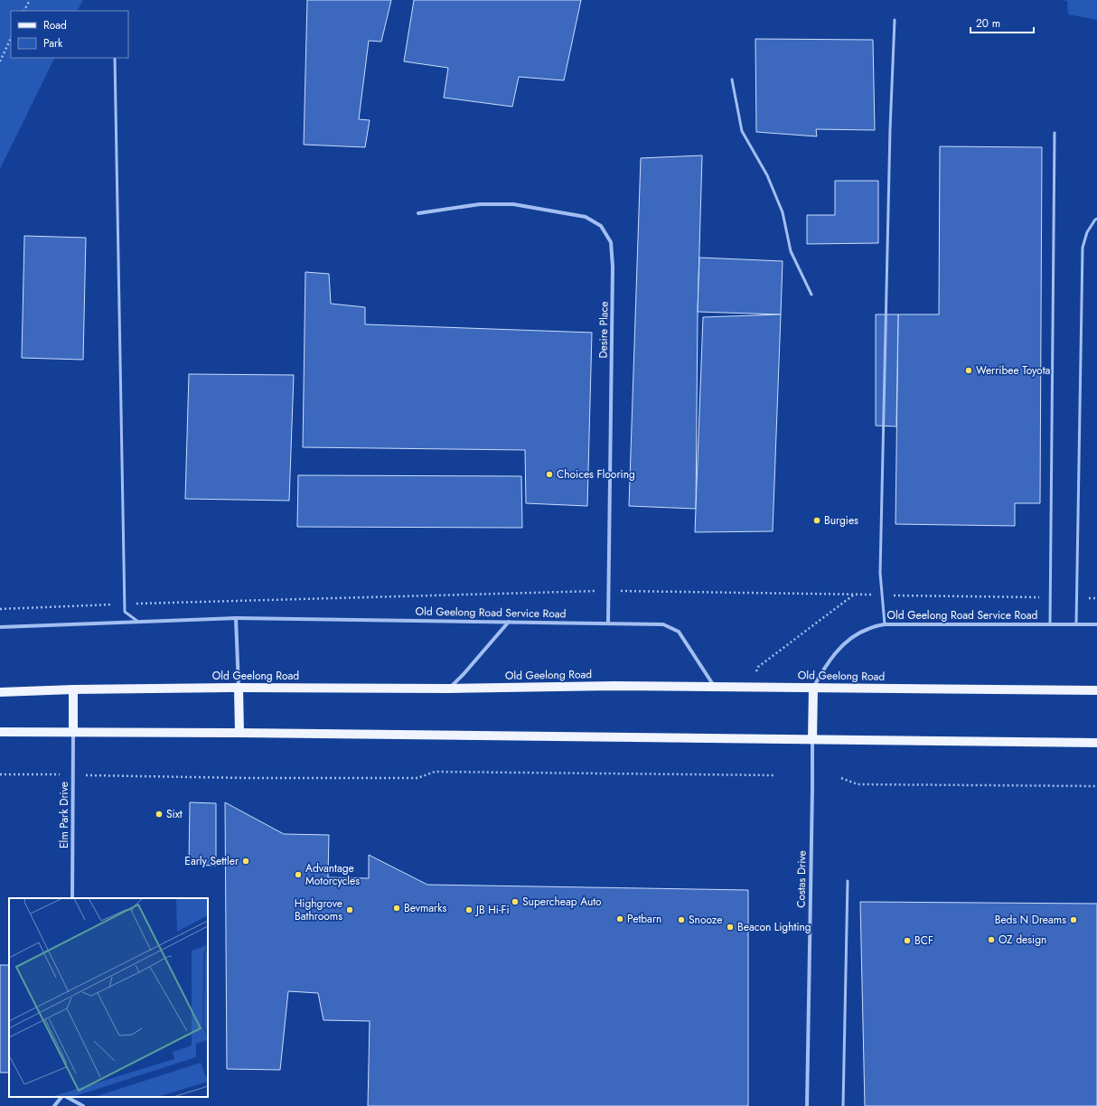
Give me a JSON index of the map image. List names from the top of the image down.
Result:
{
  "streets": {
    "main road": ["Old Geelong Road"],
    "street": [
      "Desire Place",
      "Old Geelong Road Service Road",
      "Elm Park Drive",
      "Costas Drive"
    ]
  },
  "crossings": [
    ["Desire Place", "Old Geelong Road Service Road"],
    ["Old Geelong Road Service Road", "Old Geelong Road"]
  ],
  "places": [
    "Werribee Toyota",
    "Choices Flooring",
    "Burgies",
    "Sixt",
    "Early Settler",
    "Advantage Motorcycles",
    "Supercheap Auto",
    "Bevmarks",
    "Highgrove Bathrooms",
    "JB Hi-Fi",
    "Petbarn",
    "Snooze",
    "Beds N Dreams",
    "Beacon Lighting",
    "OZ design",
    "BCF"
  ],
  "legend": ["Road", "Park"],
  "scale_bar": "20 m"
}
